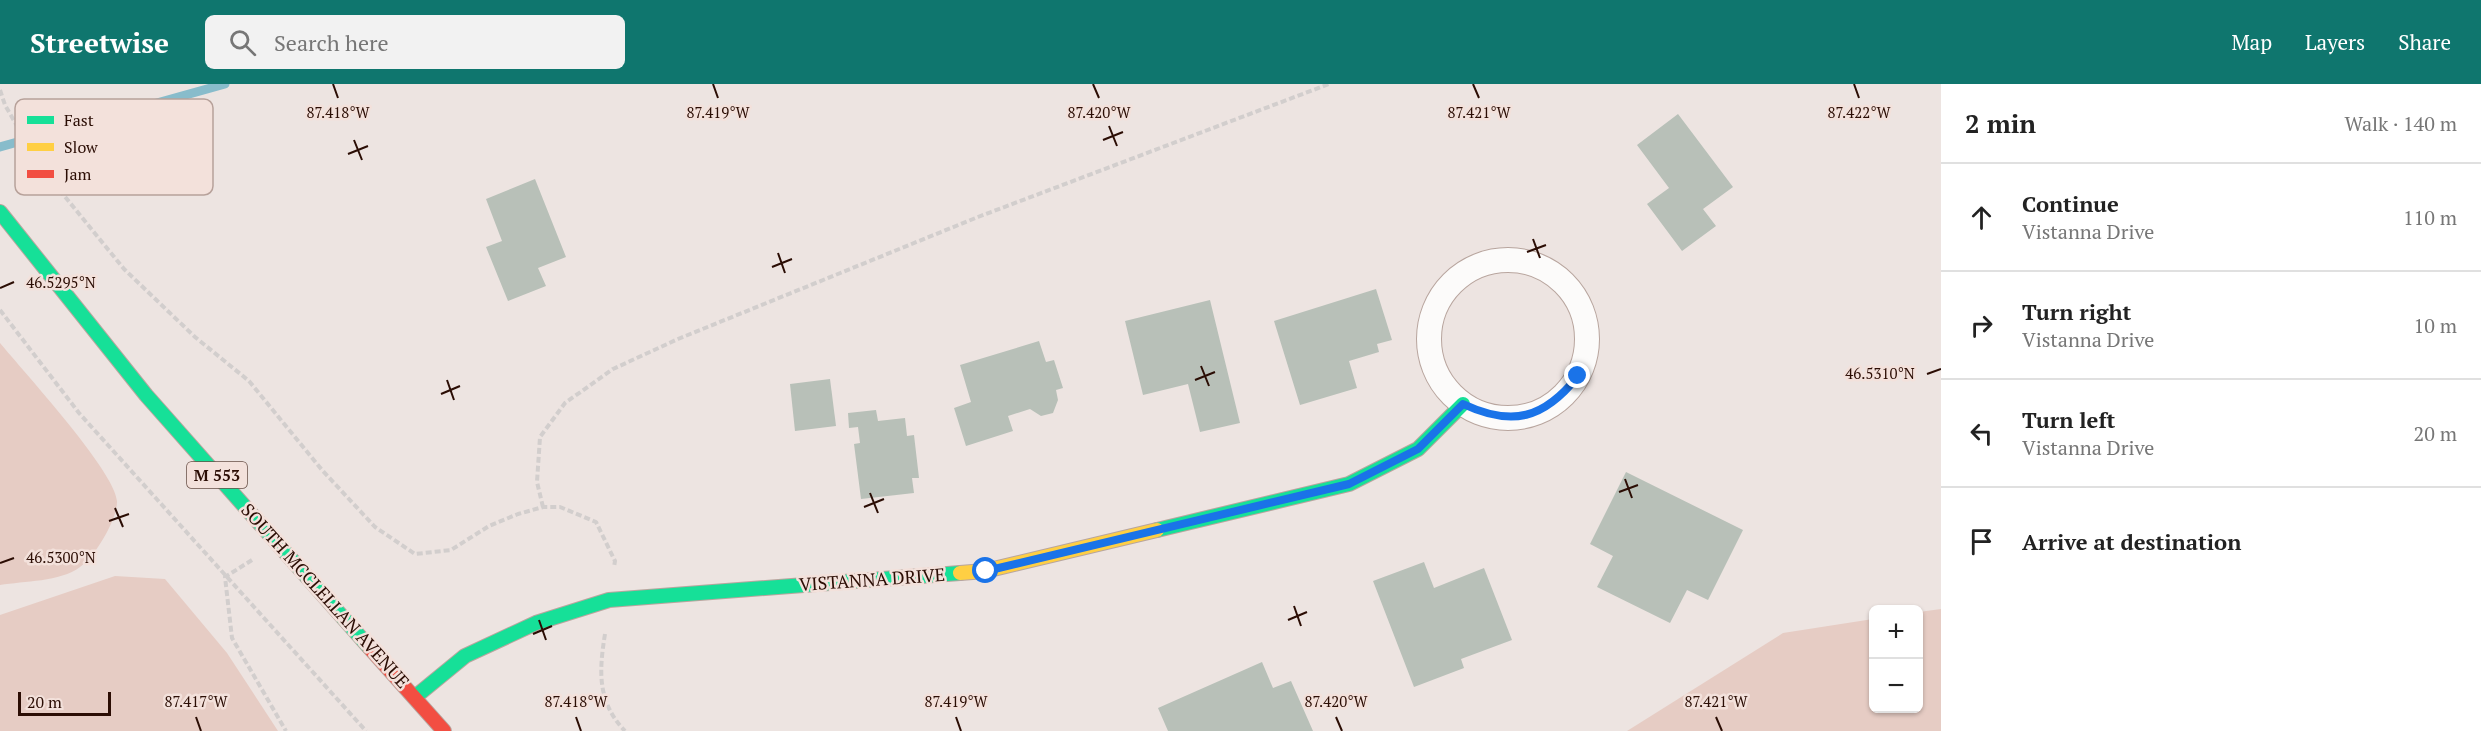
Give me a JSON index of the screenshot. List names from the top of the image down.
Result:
{
  "streets": {
    "street": ["M 553", "VISTANNA DRIVE", "SOUTH MCCLELLAN AVENUE"]
  },
  "crossings": [
    ["VISTANNA DRIVE", "SOUTH MCCLELLAN AVENUE"]
  ],
  "legend": ["Fast", "Slow", "Jam"],
  "scale_bar": "20 m",
  "page": {
    "header": "Streetwise",
    "search": "Search here",
    "nav": ["Map", "Layers", "Share"],
    "heading": ["2 min", "Walk · 140 m"],
    "list": [
      ["Continue", "Vistanna Drive", "110 m"],
      ["Turn right", "Vistanna Drive", "10 m"],
      ["Turn left", "Vistanna Drive", "20 m"],
      "Arrive at destination"
    ],
    "map_buttons": ["+", "−"],
    "scale": "20 m"
  },
  "coordinates": [
    "87.418°W",
    "87.419°W",
    "87.420°W",
    "87.421°W",
    "87.422°W",
    "46.5295°N",
    "46.5310°N",
    "46.5300°N",
    "87.417°W"
  ]
}
